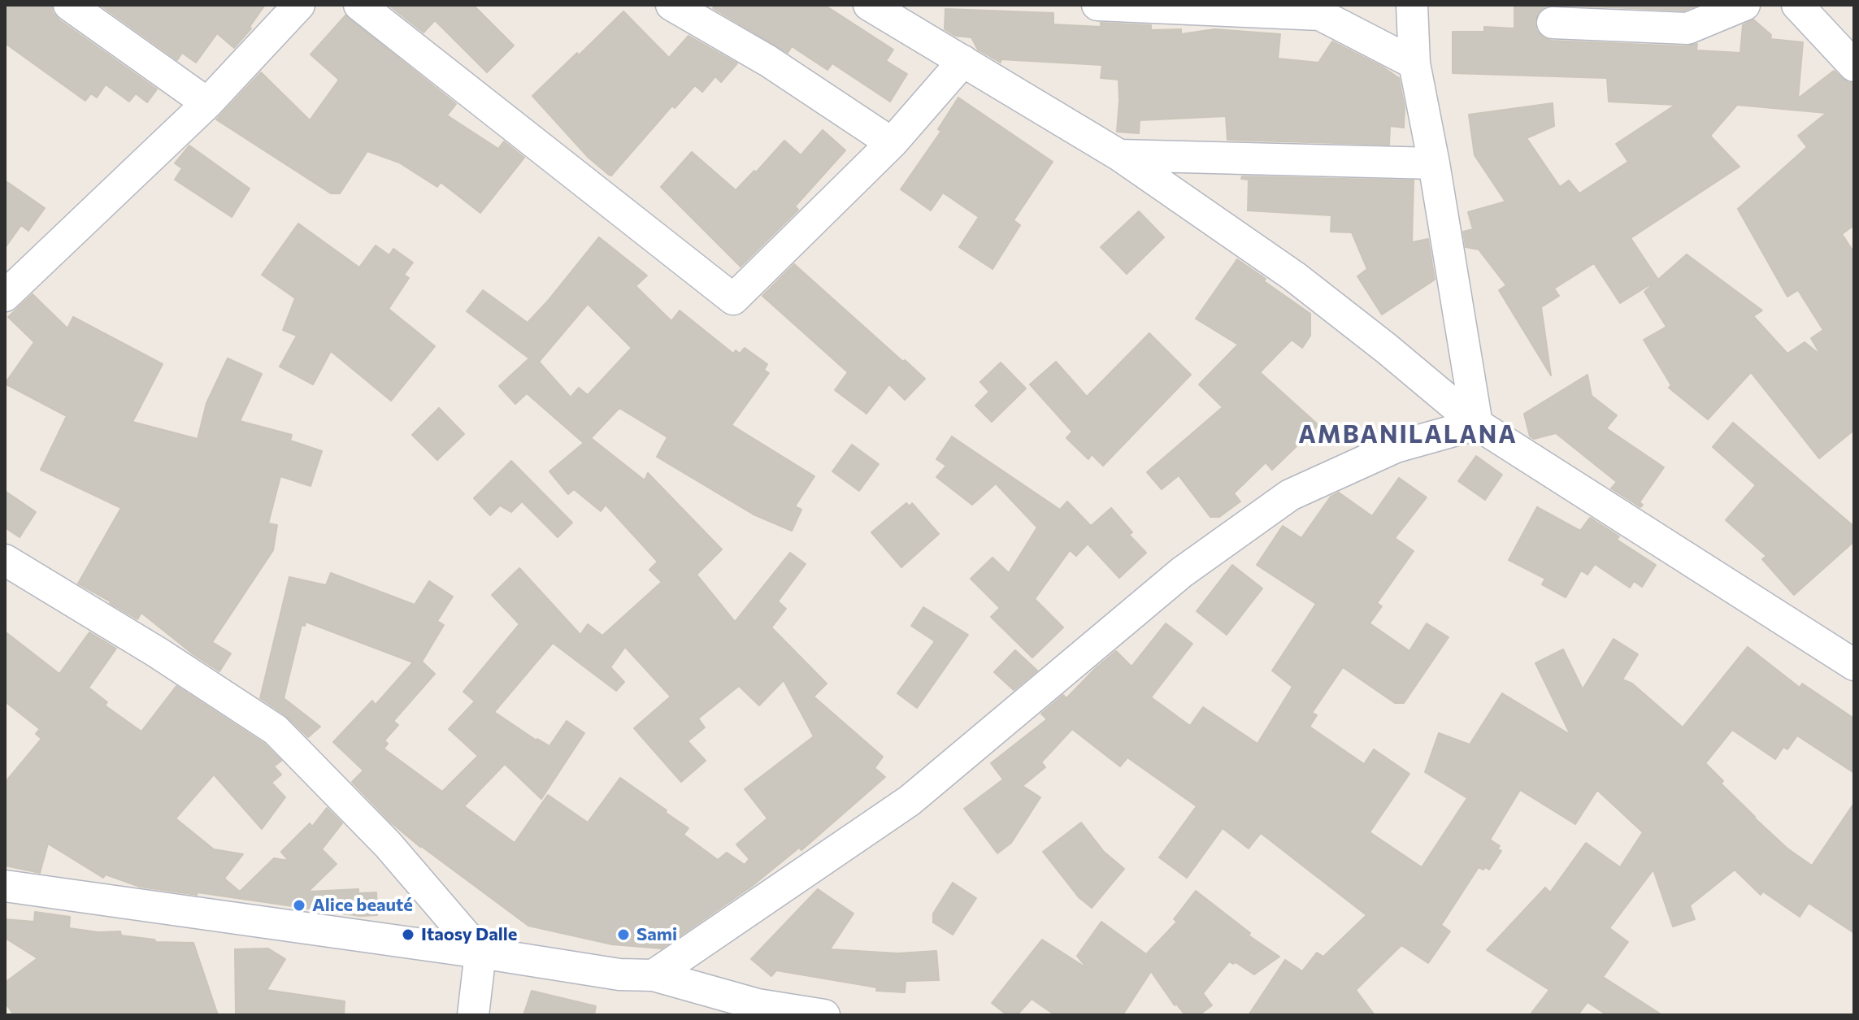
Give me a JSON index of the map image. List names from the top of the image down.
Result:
{
  "districts": ["AMBANILALANA"],
  "places": ["Alice beauté", "Itaosy Dalle", "Sami"]
}
